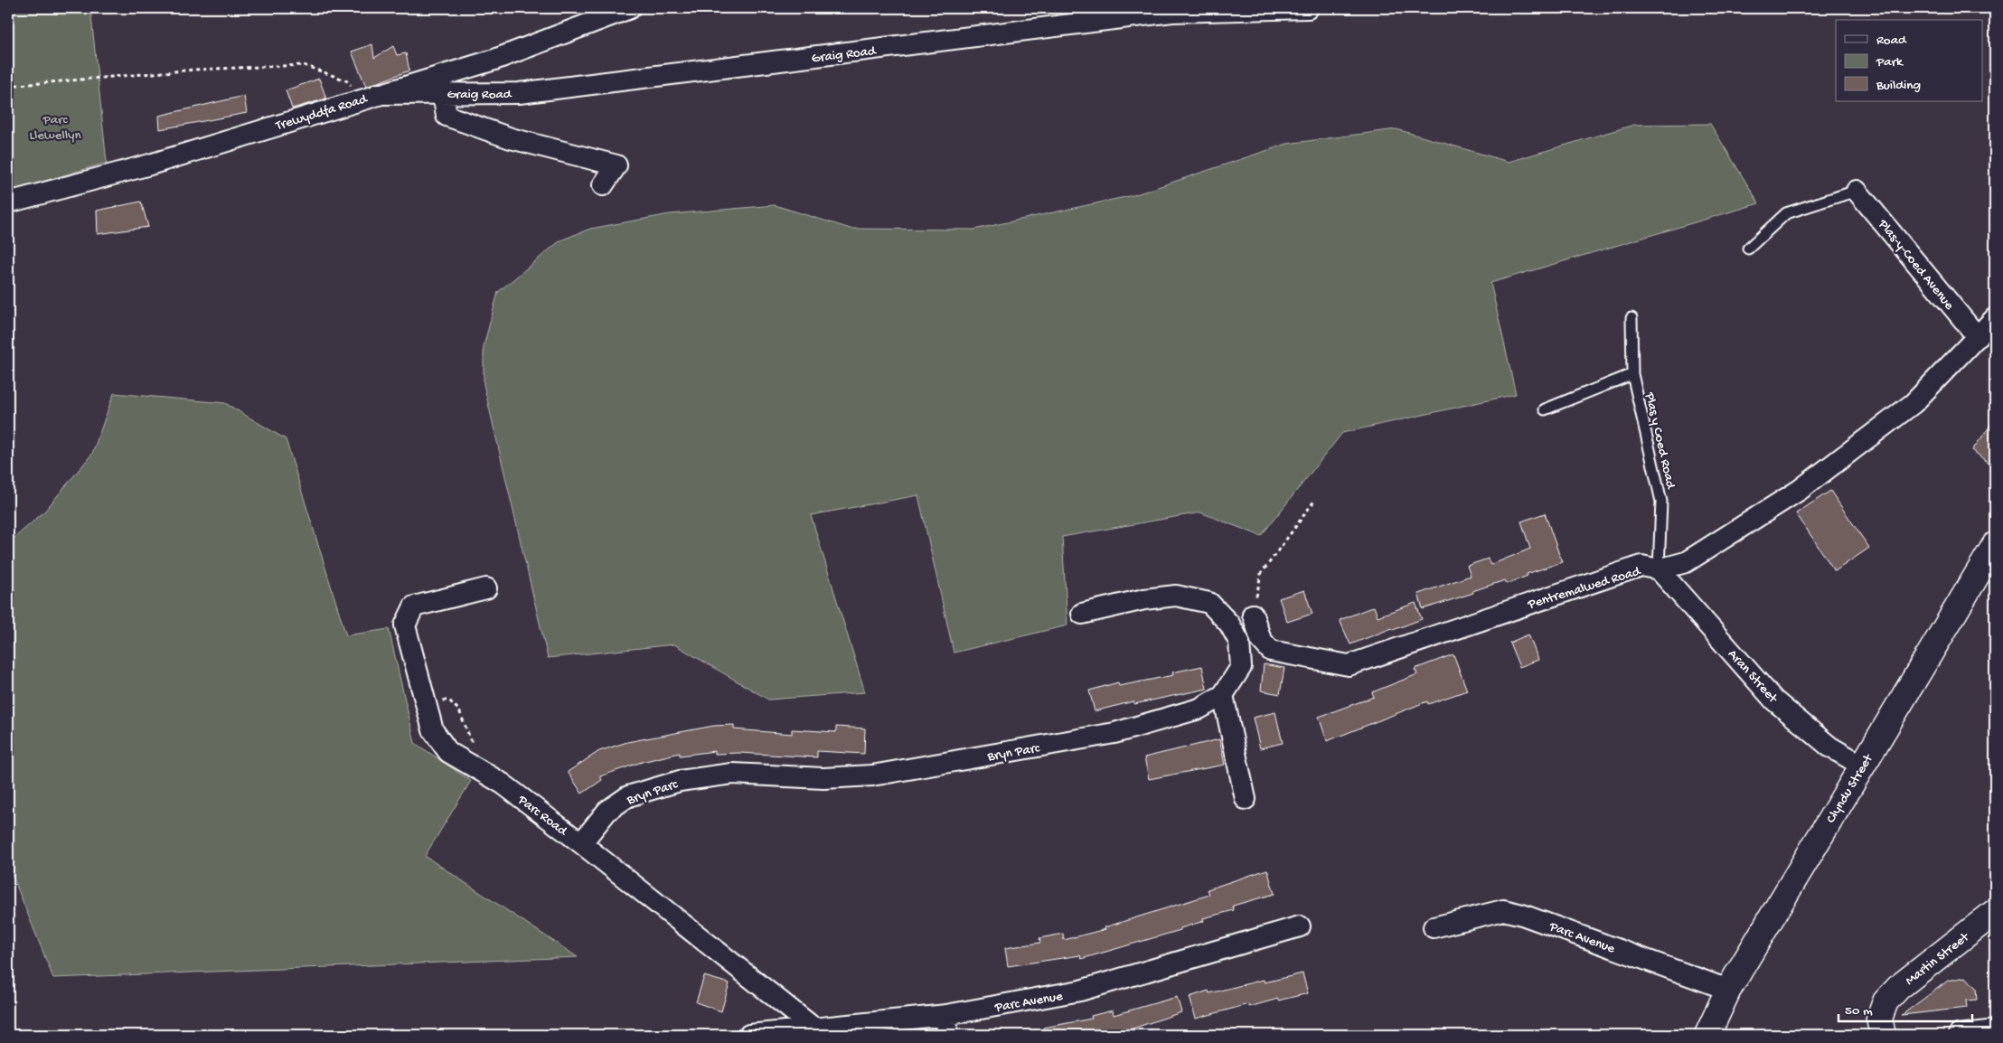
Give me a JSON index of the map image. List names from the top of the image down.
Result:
{
  "streets": {
    "street": [
      "Graig Road",
      "Trewyddfa Road",
      "Plas-y-Coed Avenue",
      "Pentremalwed Road",
      "Aran Street",
      "Bryn Parc",
      "Clyndu Street",
      "Parc Road",
      "Parc Avenue",
      "Martin Street"
    ],
    "lane": ["Plas y Coed Road"]
  },
  "crossings": [
    ["Graig Road", "Trewyddfa Road"],
    ["Plas-y-Coed Avenue", "Pentremalwed Road"],
    ["Plas y Coed Road", "Pentremalwed Road"],
    ["Plas y Coed Road", "Aran Street"],
    ["Pentremalwed Road", "Aran Street"],
    ["Aran Street", "Clyndu Street"],
    ["Bryn Parc", "Parc Road"],
    ["Clyndu Street", "Parc Avenue"],
    ["Parc Road", "Parc Avenue"]
  ],
  "parks": ["Parc Llewellyn"],
  "legend": ["Road", "Park", "Building"],
  "scale_bar": "50 m"
}
